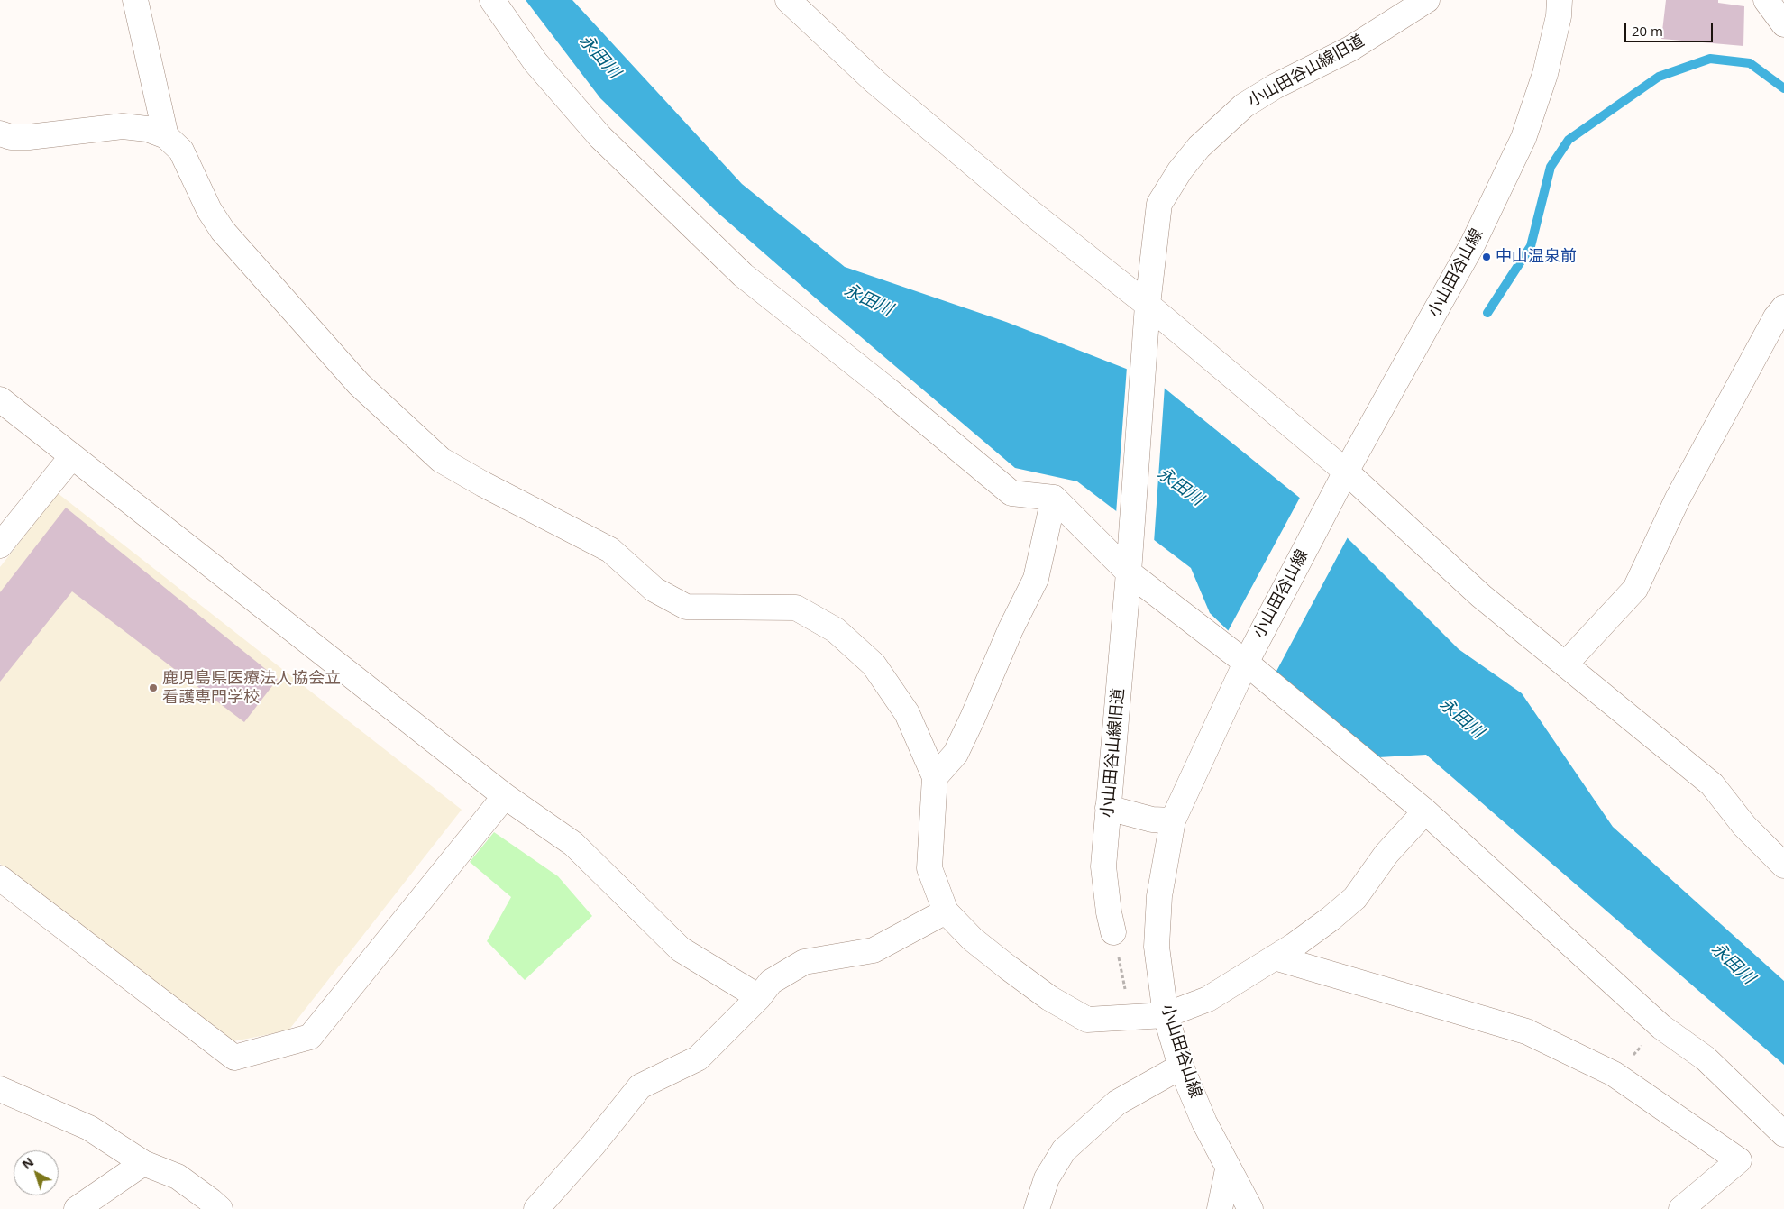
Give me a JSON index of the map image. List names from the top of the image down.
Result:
{
  "streets": {
    "street": ["小山田谷山線旧道", "小山田谷山線"]
  },
  "water": ["永田川"],
  "places": ["中山温泉前", "鹿児島県医療法人協会立 看護専門学校"],
  "scale_bar": "20 m",
  "north": "top left"
}
